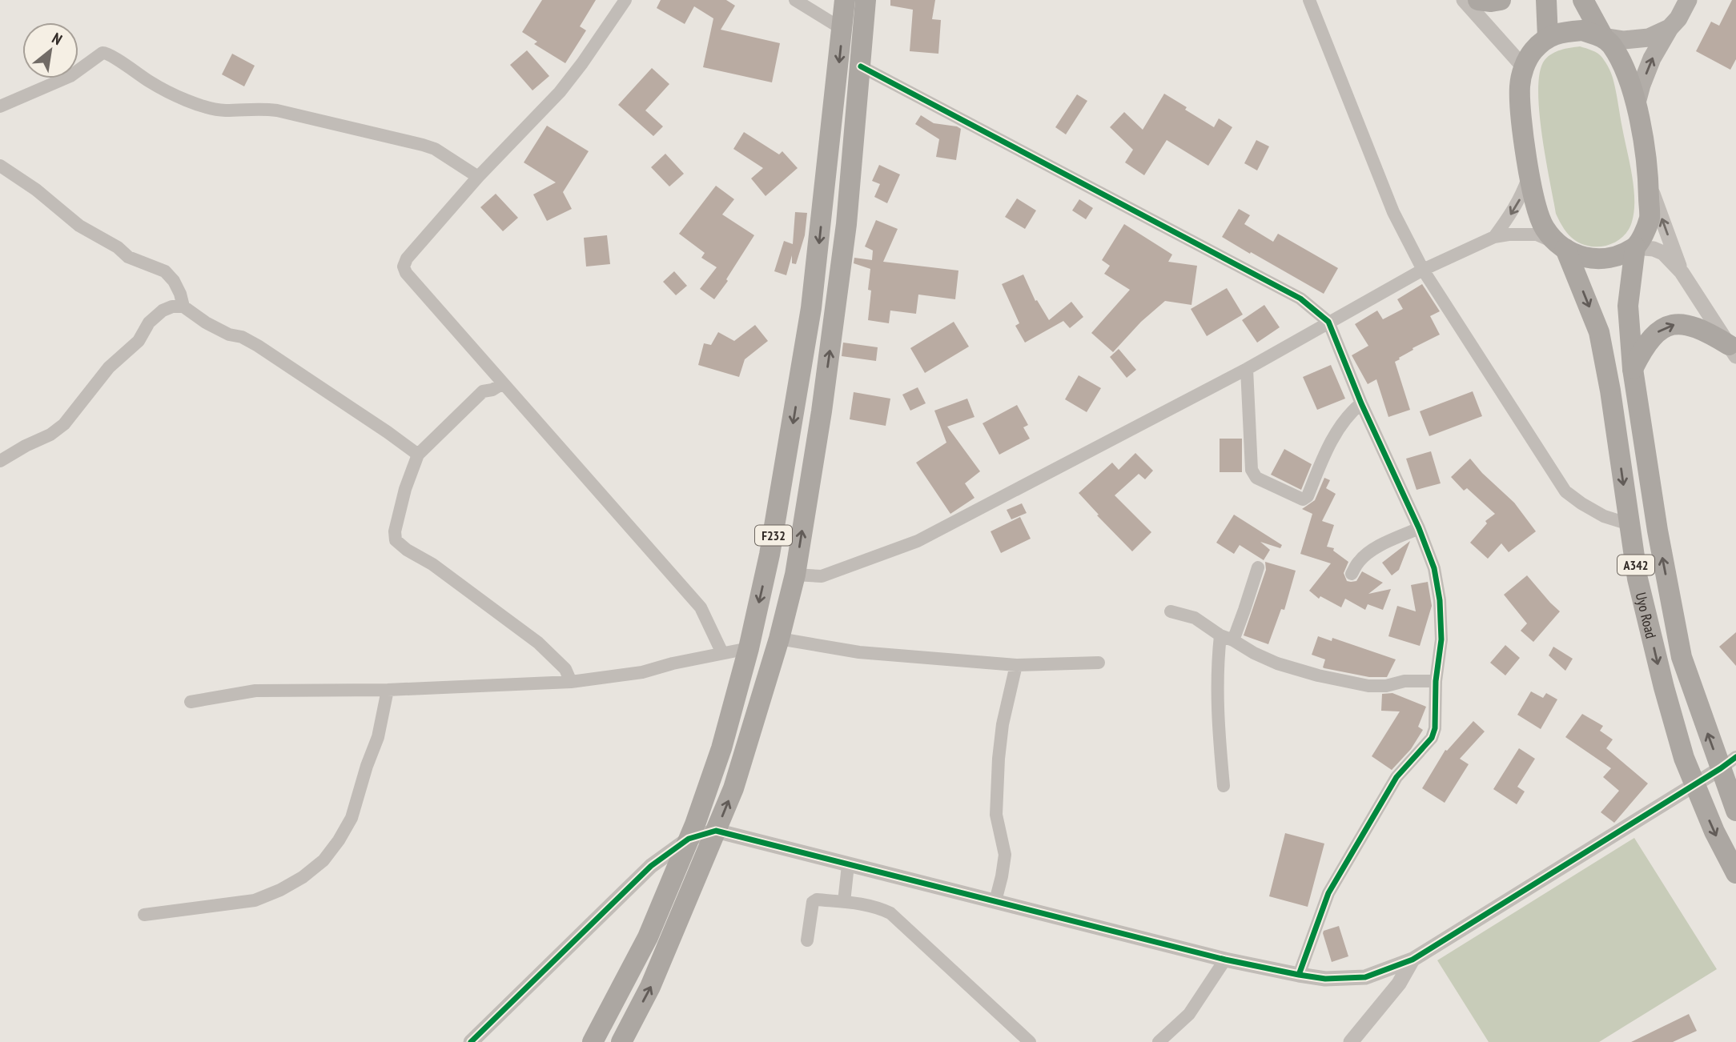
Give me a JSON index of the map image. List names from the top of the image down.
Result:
{
  "streets": {
    "highway": ["F232", "A342", "Uyo Road"]
  },
  "crossings": [
    ["A342", "Uyo Road"]
  ],
  "north": "top right"
}
